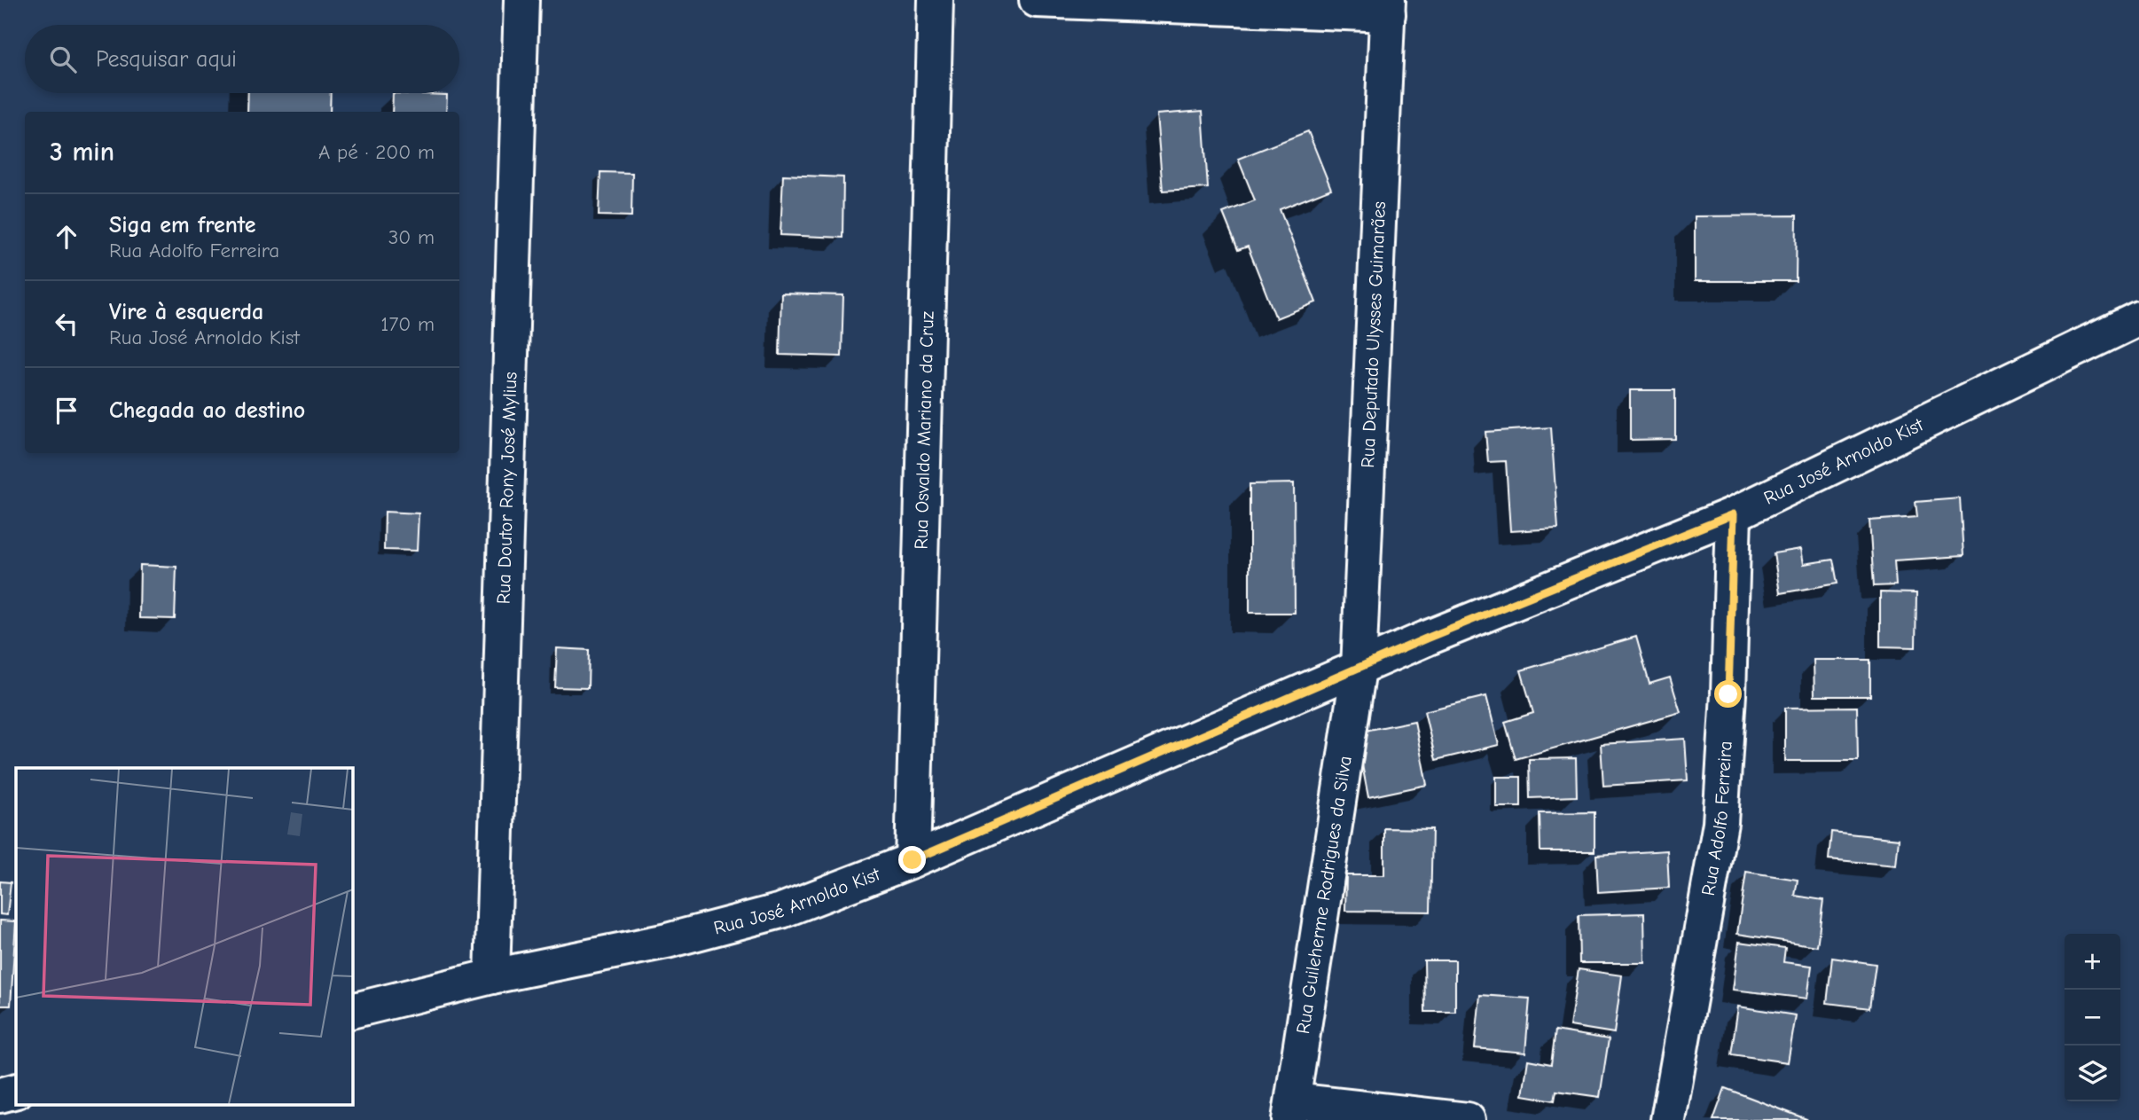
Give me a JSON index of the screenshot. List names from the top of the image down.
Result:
{
  "streets": {
    "street": [
      "Rua Deputado Ulysses Guimarães",
      "Rua Osvaldo Mariano da Cruz",
      "Rua José Arnoldo Kist",
      "Rua Doutor Rony José Mylius",
      "Rua Adolfo Ferreira",
      "Rua Guileherme Rodrigues da Silva"
    ]
  },
  "crossings": [
    ["Rua Deputado Ulysses Guimarães", "Rua José Arnoldo Kist"],
    ["Rua Deputado Ulysses Guimarães", "Rua Guileherme Rodrigues da Silva"],
    ["Rua Osvaldo Mariano da Cruz", "Rua José Arnoldo Kist"],
    ["Rua José Arnoldo Kist", "Rua Doutor Rony José Mylius"],
    ["Rua José Arnoldo Kist", "Rua Adolfo Ferreira"],
    ["Rua José Arnoldo Kist", "Rua Guileherme Rodrigues da Silva"]
  ],
  "page": {
    "search": "Pesquisar aqui",
    "heading": ["3 min", "A pé · 200 m"],
    "list": [
      ["Siga em frente", "Rua Adolfo Ferreira", "30 m"],
      ["Vire à esquerda", "Rua José Arnoldo Kist", "170 m"],
      "Chegada ao destino"
    ],
    "map_buttons": ["+", "−"]
  }
}
